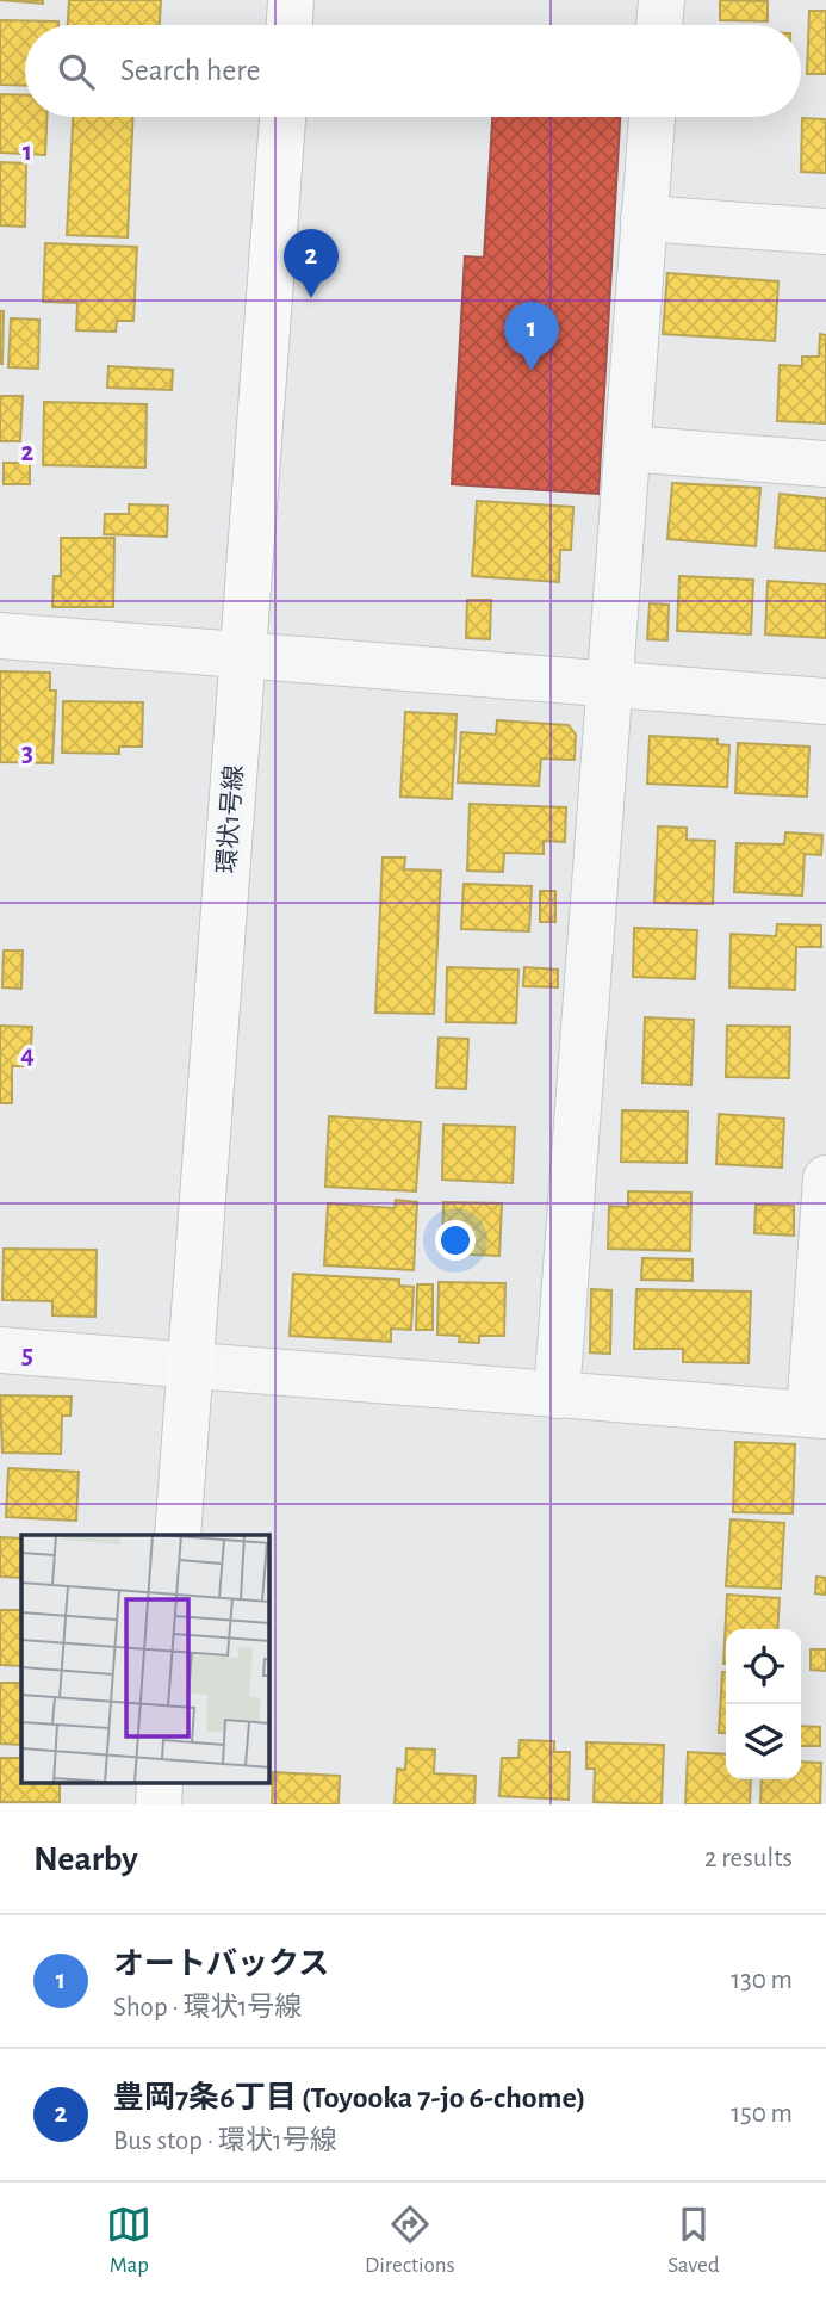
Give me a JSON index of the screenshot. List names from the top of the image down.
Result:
{
  "streets": {
    "main road": ["環状1号線"]
  },
  "page": {
    "search": "Search here",
    "pins": ["2", "1"],
    "heading": ["Nearby", "2 results"],
    "list": [
      {
        "mark": "1",
        "name": "オートバックス",
        "note": "Shop · 環状1号線",
        "value": "130 m"
      },
      {
        "mark": "2",
        "name": "豊岡7条6丁目 (Toyooka 7-jo 6-chome)",
        "note": "Bus stop · 環状1号線",
        "value": "150 m"
      }
    ],
    "nav": ["Map", "Directions", "Saved"]
  },
  "grid": {
    "rows": [
      "1",
      "2",
      "3",
      "4",
      "5"
    ]
  }
}
